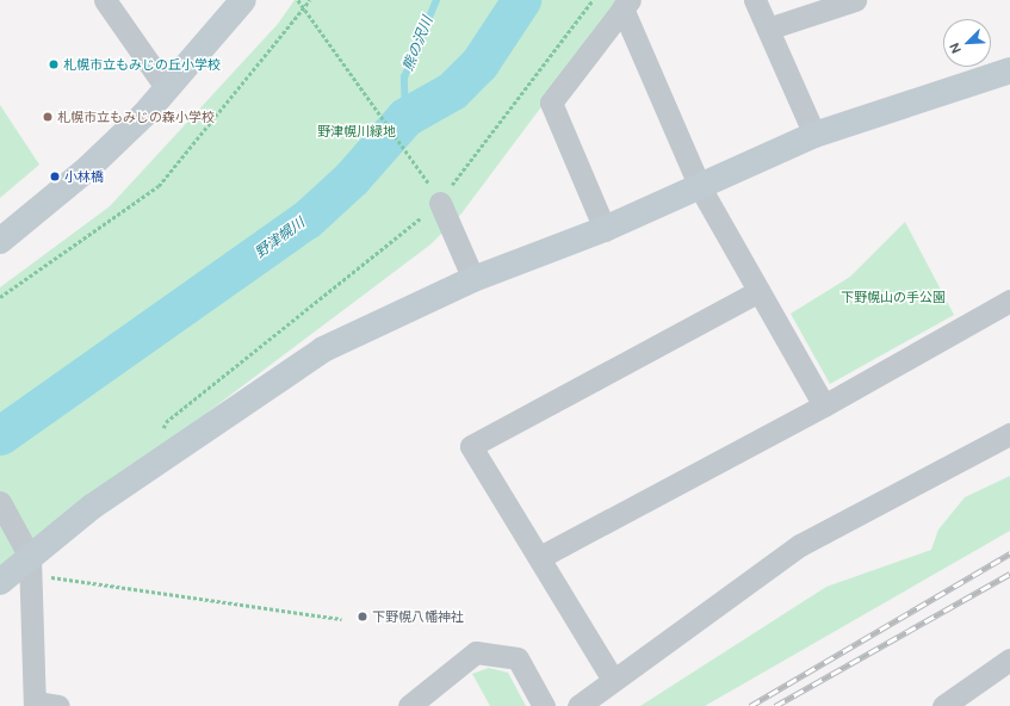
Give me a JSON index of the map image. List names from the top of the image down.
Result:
{
  "water": ["熊の沢川", "野津幌川"],
  "parks": ["野津幌川緑地", "下野幌山の手公園"],
  "places": [
    "札幌市立もみじの丘小学校",
    "札幌市立もみじの森小学校",
    "小林橋",
    "下野幌八幡神社"
  ],
  "north": "bottom left"
}
